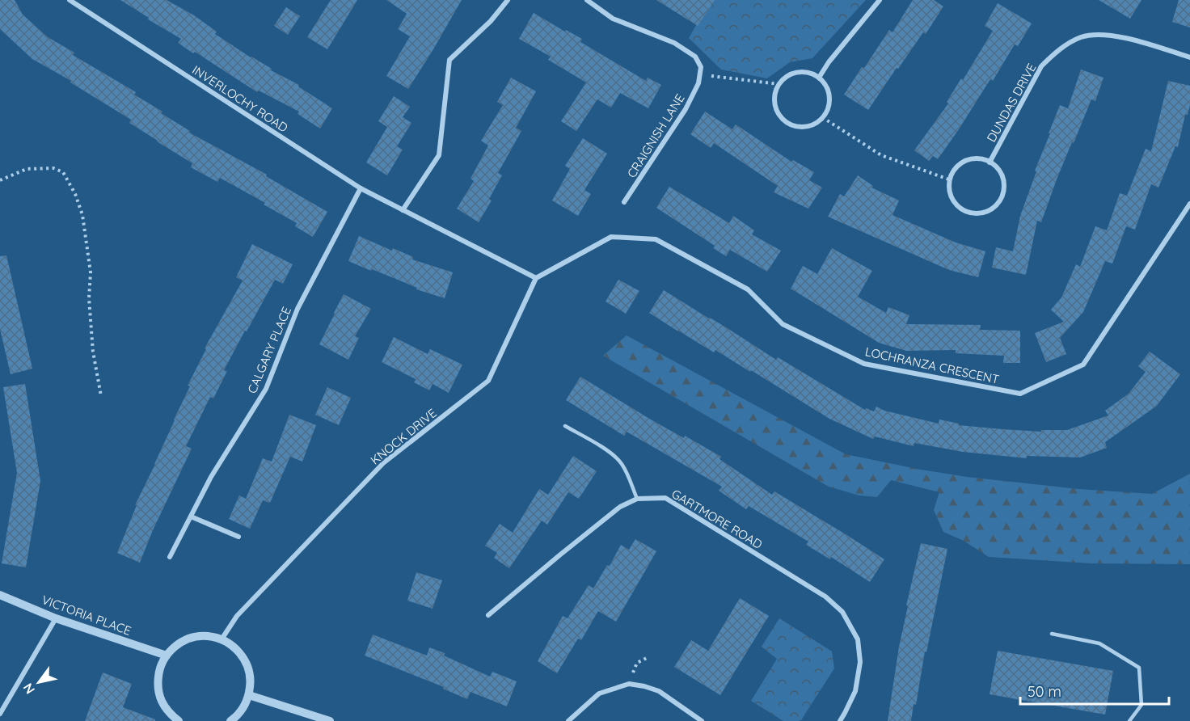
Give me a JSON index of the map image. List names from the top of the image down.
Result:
{
  "streets": {
    "street": [
      "INVERLOCHY ROAD",
      "DUNDAS DRIVE",
      "CRAIGNISH LANE",
      "CALGARY PLACE",
      "LOCHRANZA CRESCENT",
      "KNOCK DRIVE",
      "GARTMORE ROAD",
      "VICTORIA PLACE"
    ]
  },
  "crossings": [
    ["INVERLOCHY ROAD", "CALGARY PLACE"],
    ["INVERLOCHY ROAD", "LOCHRANZA CRESCENT"],
    ["INVERLOCHY ROAD", "KNOCK DRIVE"],
    ["LOCHRANZA CRESCENT", "KNOCK DRIVE"]
  ],
  "scale_bar": "50 m",
  "north": "bottom left"
}
